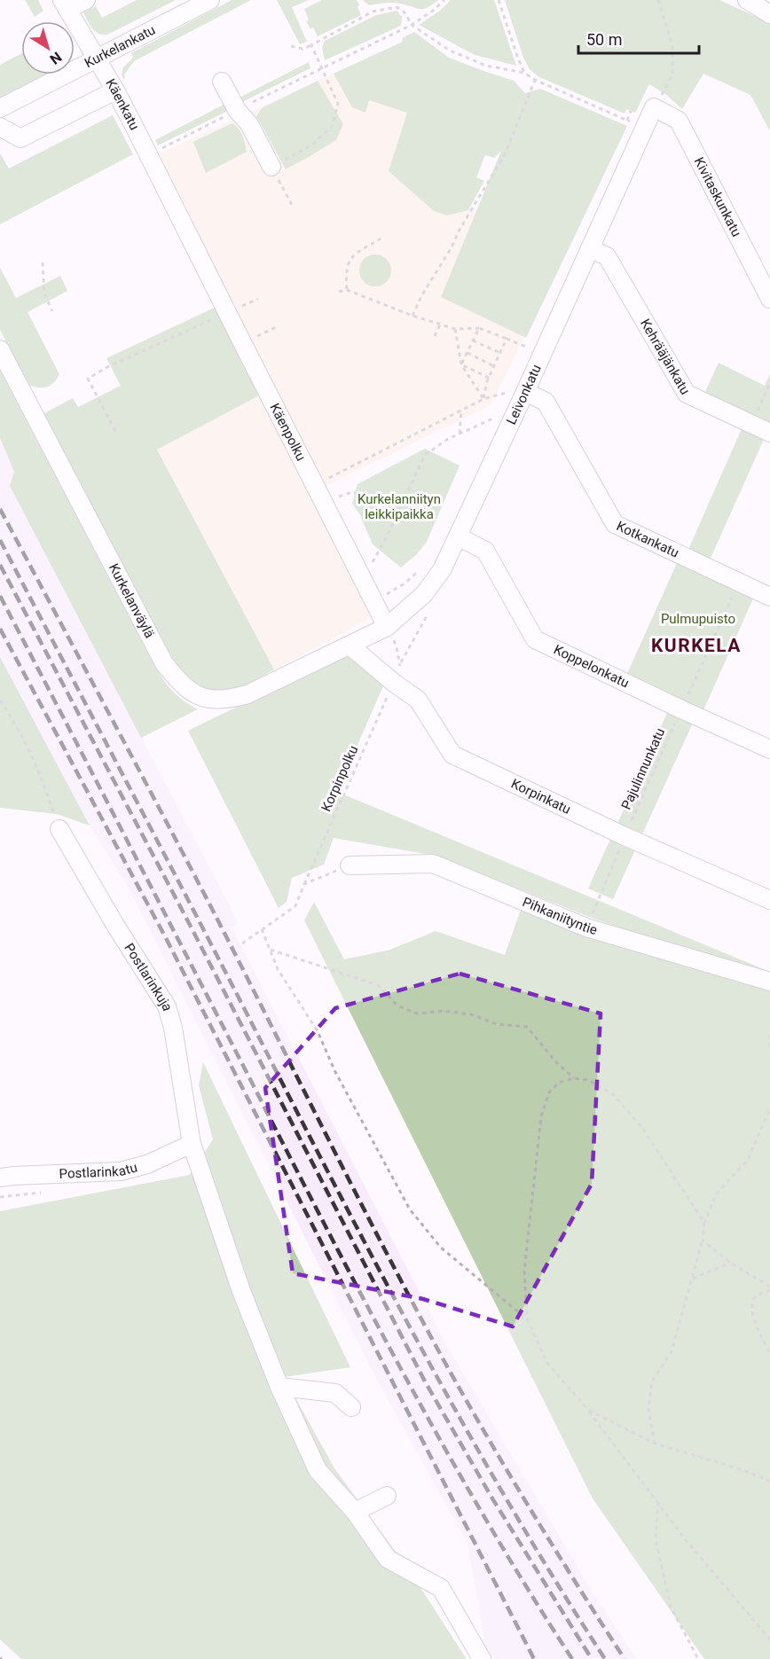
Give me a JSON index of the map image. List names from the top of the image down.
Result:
{
  "streets": {
    "street": [
      "Kurkelankatu",
      "Käenkatu",
      "Kivitaskunkatu",
      "Kehrääjänkatu",
      "Leivonkatu",
      "Käenpolku",
      "Kotkankatu",
      "Kurkelanväylä",
      "Koppelonkatu",
      "Korpinkatu",
      "Pihkaniityntie",
      "Postlarinkuja",
      "Postlarinkatu"
    ],
    "path": ["Pajulinnunkatu", "Korpinpolku"]
  },
  "crossings": [
    ["Kurkelankatu", "Käenkatu"],
    ["Käenkatu", "Käenpolku"],
    ["Kivitaskunkatu", "Leivonkatu"],
    ["Kehrääjänkatu", "Leivonkatu"],
    ["Leivonkatu", "Käenpolku"],
    ["Leivonkatu", "Kotkankatu"],
    ["Leivonkatu", "Kurkelanväylä"],
    ["Leivonkatu", "Koppelonkatu"],
    ["Leivonkatu", "Korpinkatu"],
    ["Kotkankatu", "Pajulinnunkatu"],
    ["Kurkelanväylä", "Korpinkatu"],
    ["Koppelonkatu", "Pajulinnunkatu"],
    ["Pajulinnunkatu", "Korpinkatu"],
    ["Pajulinnunkatu", "Pihkaniityntie"],
    ["Korpinpolku", "Korpinkatu"],
    ["Postlarinkuja", "Postlarinkatu"]
  ],
  "districts": ["KURKELA"],
  "parks": ["Kurkelanniityn leikkipaikka", "Pulmupuisto"],
  "scale_bar": "50 m",
  "north": "bottom right"
}
